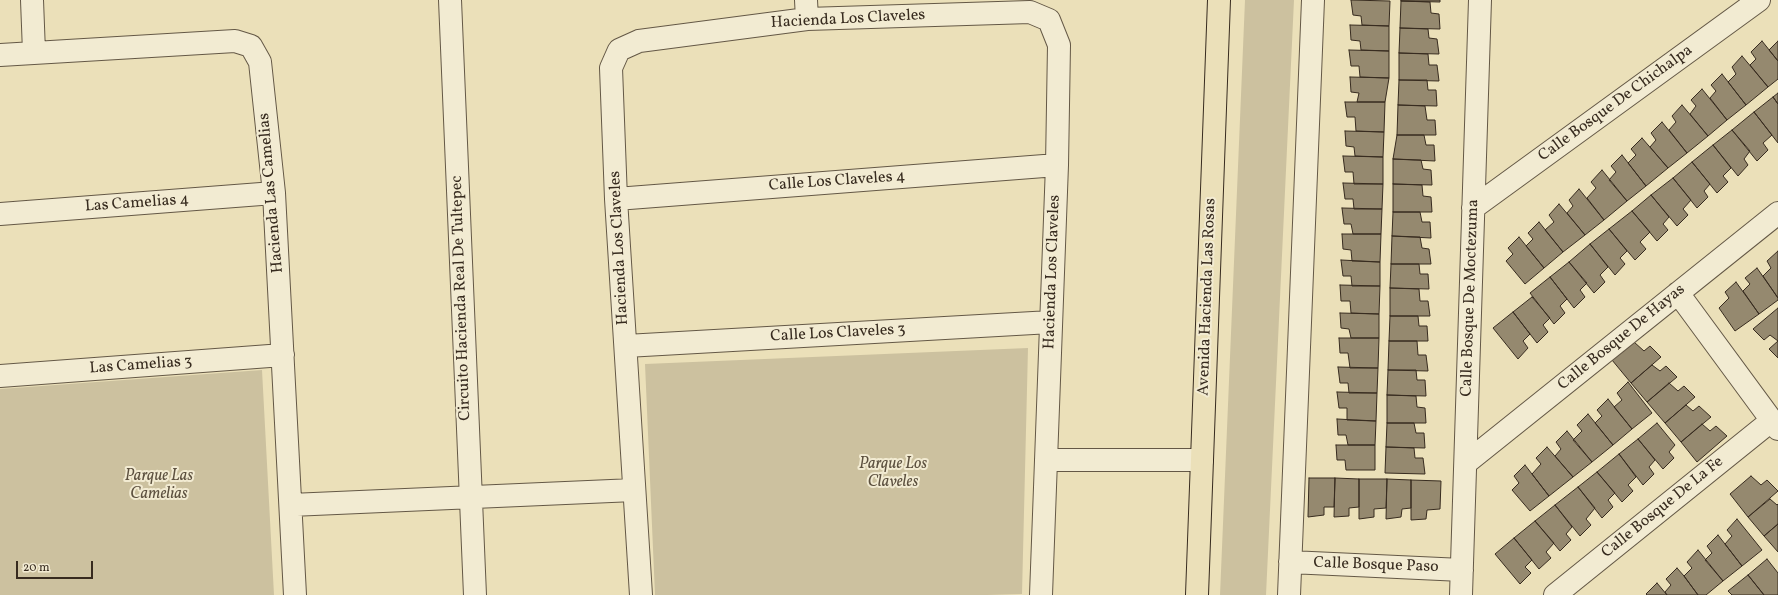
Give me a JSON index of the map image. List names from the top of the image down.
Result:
{
  "streets": {
    "main road": ["Avenida Hacienda Las Rosas"],
    "street": [
      "Hacienda Los Claveles",
      "Calle Bosque De Chichalpa",
      "Calle Los Claveles 4",
      "Hacienda Las Camelias",
      "Las Camelias 4",
      "Circuito Hacienda Real De Tultepec",
      "Calle Bosque De Moctezuma",
      "Calle Los Claveles 3",
      "Calle Bosque De Hayas",
      "Las Camelias 3",
      "Calle Bosque De La Fe",
      "Calle Bosque Paso"
    ]
  },
  "crossings": [
    ["Hacienda Los Claveles", "Calle Los Claveles 4"],
    ["Hacienda Los Claveles", "Calle Los Claveles 3"],
    ["Calle Bosque De Chichalpa", "Calle Bosque De Moctezuma"],
    ["Hacienda Las Camelias", "Las Camelias 4"],
    ["Hacienda Las Camelias", "Las Camelias 3"],
    ["Calle Bosque De Moctezuma", "Calle Bosque De Hayas"],
    ["Calle Bosque De Moctezuma", "Calle Bosque Paso"]
  ],
  "parks": ["Parque Los Claveles", "Parque Las Camelias"],
  "scale_bar": "20 m"
}
